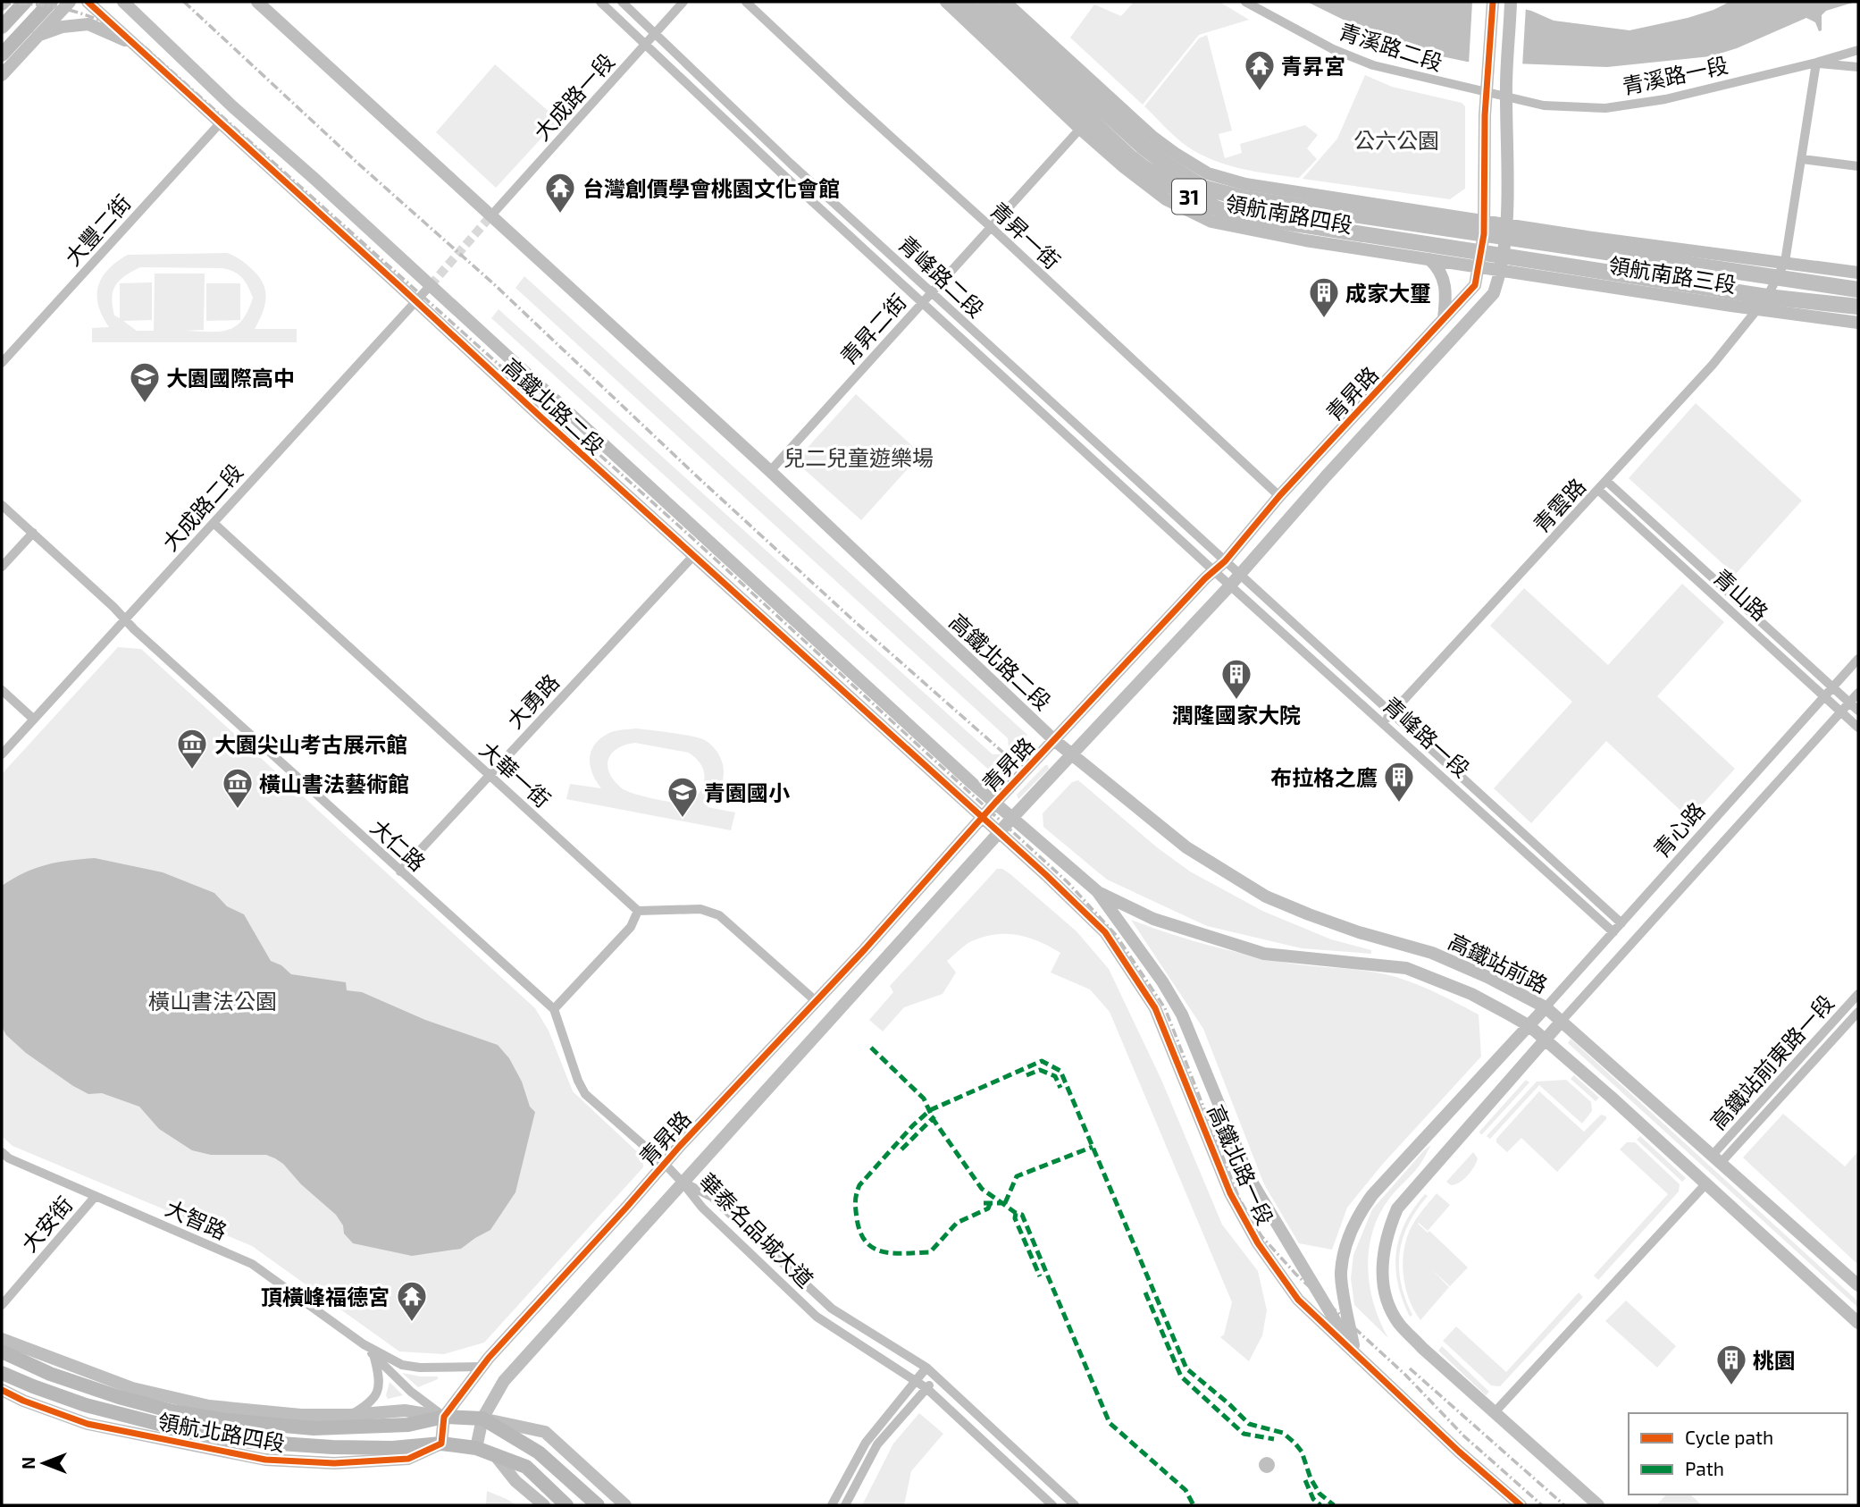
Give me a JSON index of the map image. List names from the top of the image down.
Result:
{
  "streets": {
    "main road": [
      "31",
      "領航南路四段",
      "領航南路三段",
      "領航北路四段"
    ],
    "street": [
      "青溪路二段",
      "青溪路一段",
      "大成路一段",
      "大豐二街",
      "青昇一街",
      "青峰路二段",
      "青昇二街",
      "青昇路",
      "高鐵北路二段",
      "青雲路",
      "大成路二段",
      "青山路",
      "大勇路",
      "青峰路一段",
      "大華一街",
      "青心路",
      "大仁路",
      "高鐵站前路",
      "高鐵站前東路一段",
      "高鐵北路一段",
      "大智路",
      "大安街",
      "華泰名品城大道"
    ]
  },
  "crossings": [
    ["青溪路二段", "青溪路一段"],
    ["青溪路二段", "青昇路"],
    ["青溪路一段", "青昇路"],
    ["青溪路一段", "青雲路"],
    ["大成路一段", "青峰路二段"],
    ["大成路一段", "高鐵北路二段"],
    ["領航南路四段", "領航南路三段"],
    ["領航南路四段", "青昇二街"],
    ["領航南路四段", "青昇路"],
    ["大豐二街", "高鐵北路二段"],
    ["青昇一街", "青昇二街"],
    ["青昇一街", "青昇路"],
    ["領航南路三段", "青昇路"],
    ["領航南路三段", "青雲路"],
    ["青峰路二段", "青昇二街"],
    ["青峰路二段", "青昇路"],
    ["青峰路二段", "青峰路一段"],
    ["青昇二街", "高鐵北路二段"],
    ["青昇路", "高鐵北路二段"],
    ["青昇路", "青峰路一段"],
    ["青昇路", "大仁路"],
    ["青昇路", "高鐵站前路"],
    ["青昇路", "高鐵北路一段"],
    ["青昇路", "大智路"],
    ["青昇路", "華泰名品城大道"],
    ["青昇路", "領航北路四段"],
    ["高鐵北路二段", "大成路二段"],
    ["高鐵北路二段", "大勇路"],
    ["高鐵北路二段", "高鐵北路一段"],
    ["青雲路", "青山路"],
    ["青雲路", "青峰路一段"],
    ["大成路二段", "大華一街"],
    ["大成路二段", "大仁路"],
    ["青山路", "青心路"],
    ["大勇路", "大華一街"],
    ["大勇路", "大仁路"],
    ["青峰路一段", "青心路"],
    ["青心路", "高鐵站前路"],
    ["大仁路", "華泰名品城大道"],
    ["高鐵站前路", "高鐵站前東路一段"],
    ["高鐵站前路", "高鐵北路一段"],
    ["大智路", "大安街"],
    ["大智路", "領航北路四段"]
  ],
  "parks": ["公六公園", "兒二兒童遊樂場", "橫山書法公園"],
  "places": {
    "temple": ["青昇宮", "台灣創價學會桃園文化會館", "頂橫峰福德宮"],
    "building": [
      "成家大璽",
      "潤隆國家大院",
      "布拉格之鷹",
      "桃園"
    ],
    "school or university": ["大園國際高中", "青園國小"],
    "museum": ["大園尖山考古展示館", "橫山書法藝術館"]
  },
  "legend": ["Cycle path", "Path"],
  "north": "left"
}
